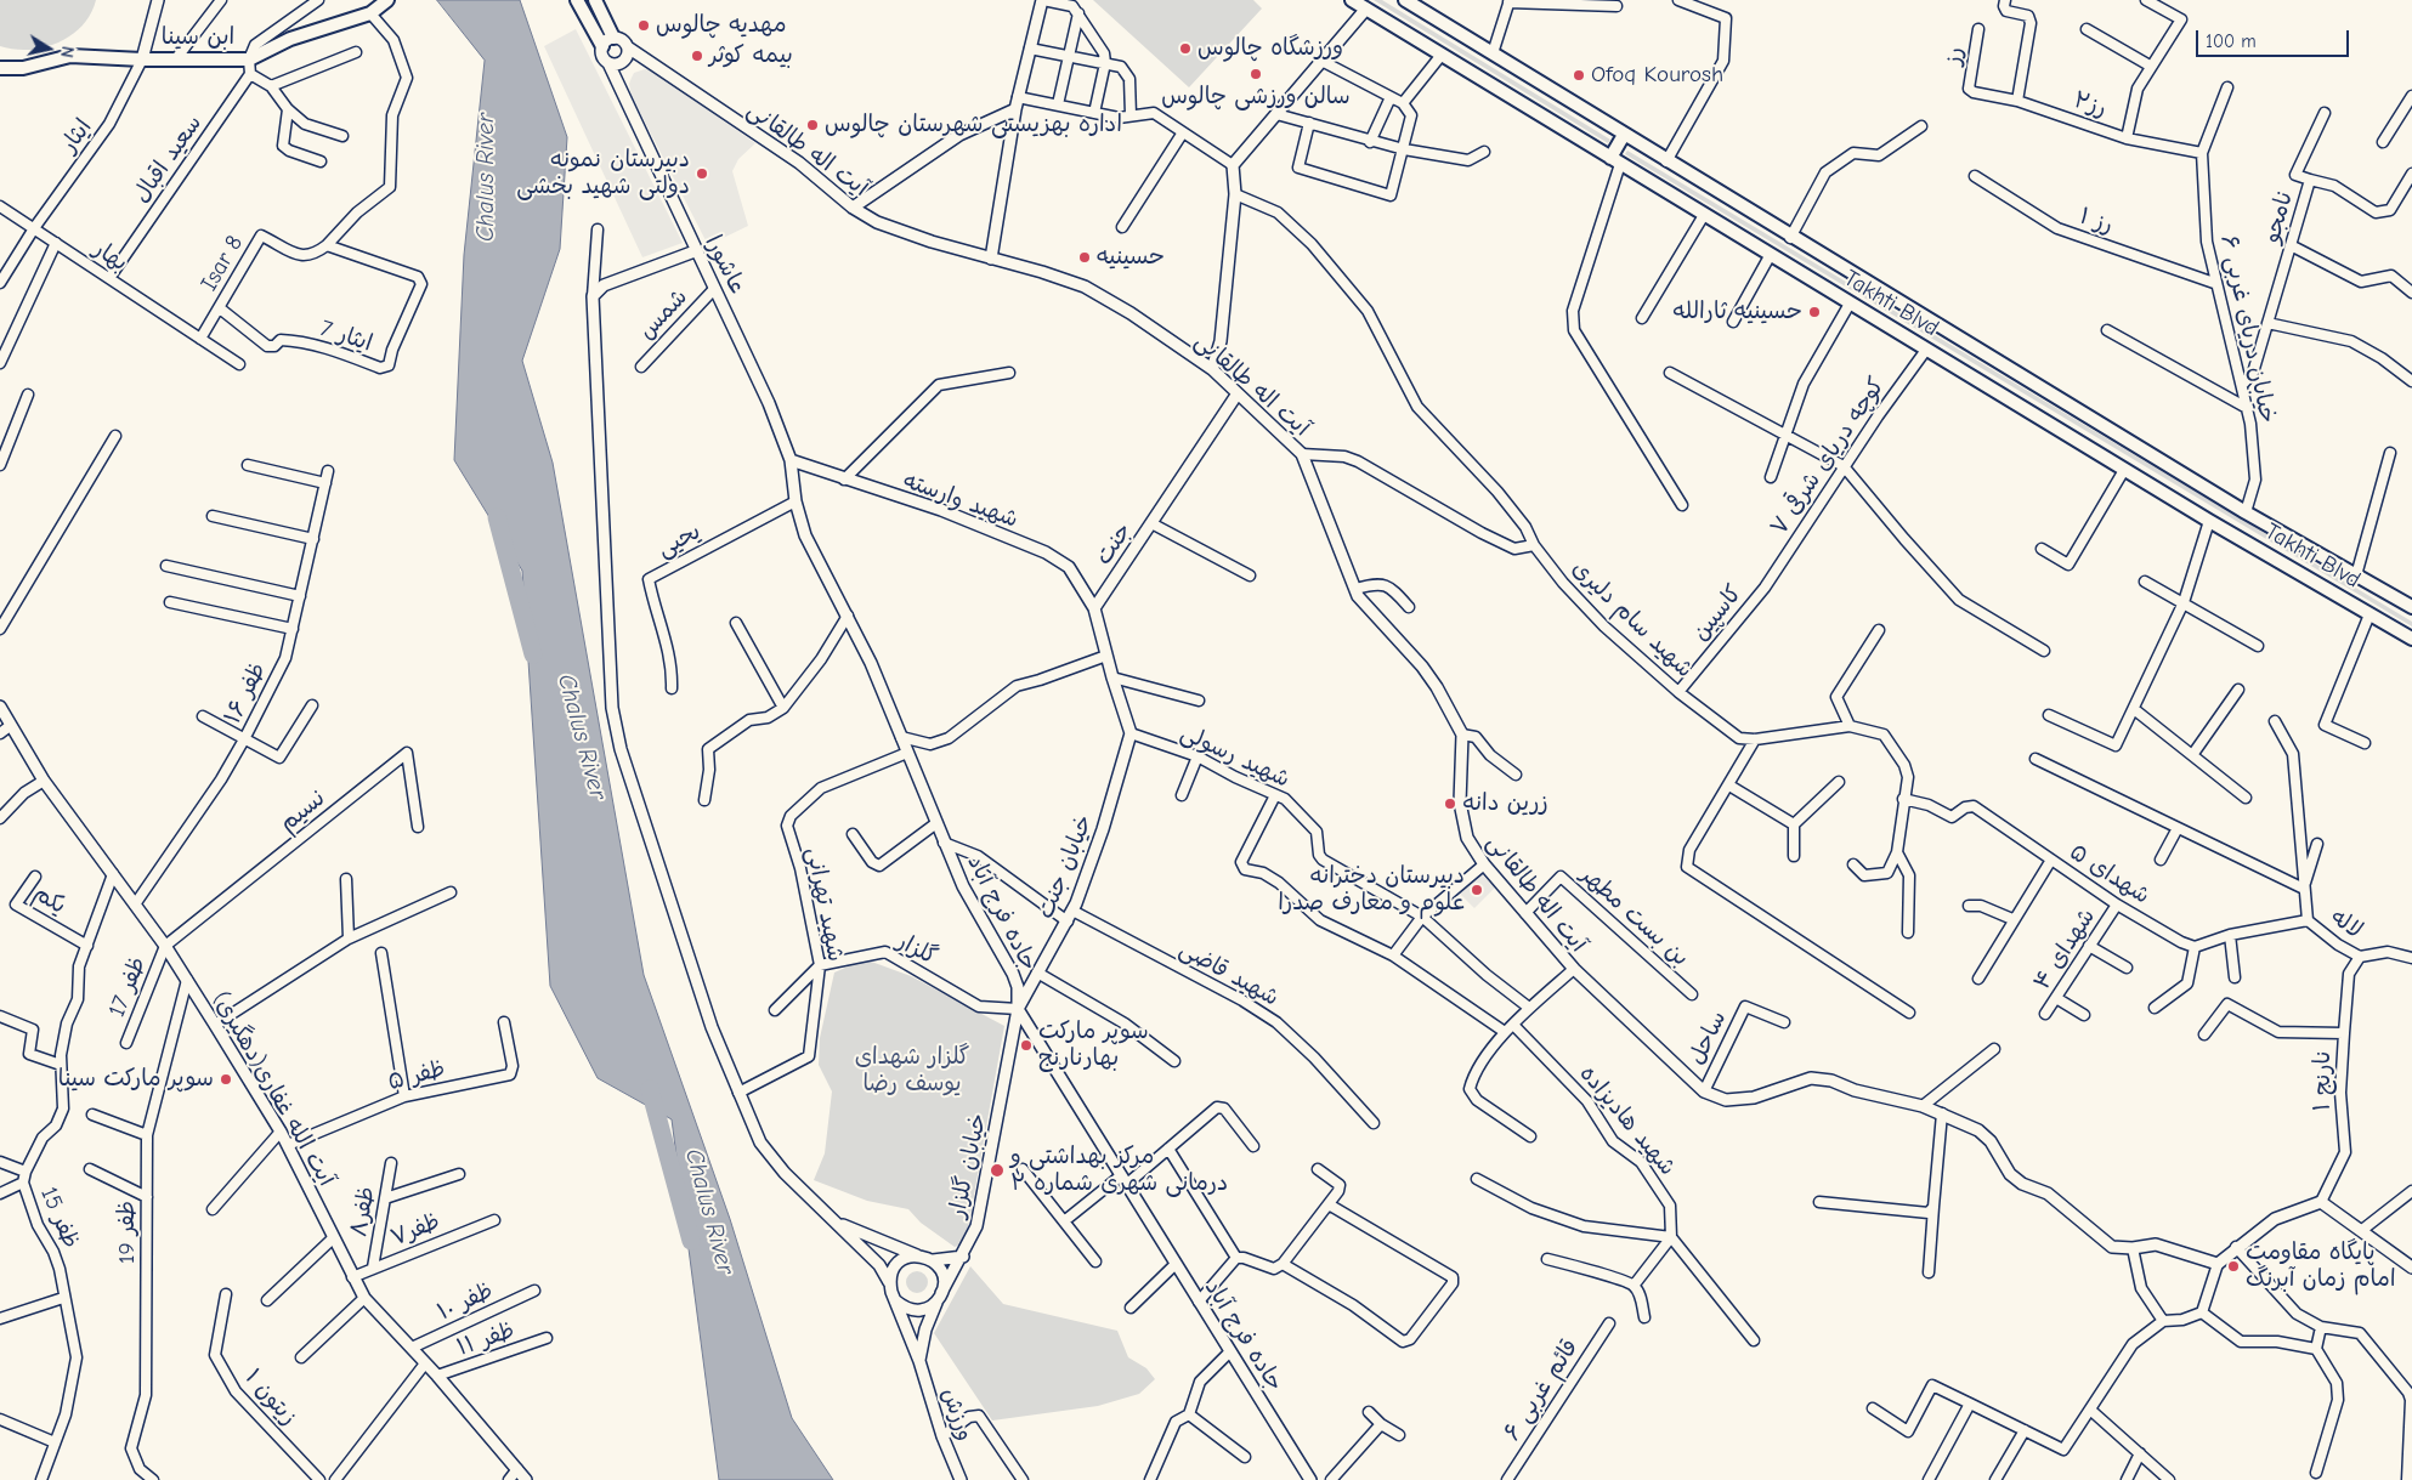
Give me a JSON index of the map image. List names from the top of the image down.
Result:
{
  "streets": {
    "main road": ["ابن سینا", "Takhti Blvd"],
    "street": [
      "رز",
      "رز۲",
      "ایثار",
      "آیت اله طالقانی",
      "سعید اقبال",
      "نامجو",
      "رز ۱",
      "بهار",
      "Isar 8",
      "عاشورا",
      "شمس",
      "خیابان دریای غربی ۶",
      "ایثار 7",
      "کوچه دریای شرقی ۷",
      "شهید وارسته",
      "یحیی",
      "جنت",
      "کاسپين",
      "شهید سام دلیری",
      "ظفر ۱۶",
      "شهید رسولی",
      "نسیم",
      "خیابان جنت",
      "شهدای ۵",
      "یکم",
      "شهید تهرانی",
      "جاده فرج آباد",
      "بن بست مطهر",
      "لاله",
      "گلزار",
      "شهدای ۴",
      "شهید قاضی",
      "ظفر 17",
      "ساحل",
      "ظفر ۵",
      "نارنج ۱",
      "آیت الله غفاری(دهگیری)",
      "شهید هادیزاده",
      "خیابان گلزار",
      "ظفر۸",
      "ظفر 15",
      "ظفر۷",
      "ظفر 19",
      "ظفر ۱۰",
      "ظفر ۱۱",
      "قائم غربی ۶",
      "زیتون ۱",
      "ورزش"
    ]
  },
  "crossings": [
    ["ابن سینا", "ایثار"],
    ["رز", "رز۲"],
    ["رز۲", "خیابان دریای غربی ۶"],
    ["ایثار", "بهار"],
    ["آیت اله طالقانی", "عاشورا"],
    ["آیت اله طالقانی", "جنت"],
    ["آیت اله طالقانی", "بن بست مطهر"],
    ["آیت اله طالقانی", "ساحل"],
    ["سعید اقبال", "بهار"],
    ["نامجو", "خیابان دریای غربی ۶"],
    ["رز ۱", "خیابان دریای غربی ۶"],
    ["بهار", "Isar 8"],
    ["Isar 8", "ایثار 7"],
    ["عاشورا", "شمس"],
    ["عاشورا", "شهید وارسته"],
    ["عاشورا", "جاده فرج آباد"],
    ["Takhti Blvd", "خیابان دریای غربی ۶"],
    ["Takhti Blvd", "کوچه دریای شرقی ۷"],
    ["کوچه دریای شرقی ۷", "کاسپين"],
    ["شهید وارسته", "جنت"],
    ["شهید وارسته", "جاده فرج آباد"],
    ["یحیی", "جاده فرج آباد"],
    ["کاسپين", "شهید سام دلیری"],
    ["شهید سام دلیری", "شهدای ۵"],
    ["ظفر ۱۶", "آیت الله غفاری(دهگیری)"],
    ["شهید رسولی", "خیابان جنت"],
    ["نسیم", "ظفر 17"],
    ["نسیم", "آیت الله غفاری(دهگیری)"],
    ["خیابان جنت", "جاده فرج آباد"],
    ["خیابان جنت", "گلزار"],
    ["خیابان جنت", "شهید قاضی"],
    ["خیابان جنت", "خیابان گلزار"],
    ["شهدای ۵", "شهدای ۴"],
    ["یکم", "ظفر 15"],
    ["شهید تهرانی", "جاده فرج آباد"],
    ["شهید تهرانی", "گلزار"],
    ["جاده فرج آباد", "گلزار"],
    ["جاده فرج آباد", "خیابان گلزار"],
    ["لاله", "نارنج ۱"],
    ["گلزار", "خیابان گلزار"],
    ["ظفر 17", "آیت الله غفاری(دهگیری)"],
    ["ظفر ۵", "آیت الله غفاری(دهگیری)"],
    ["آیت الله غفاری(دهگیری)", "ظفر 15"],
    ["آیت الله غفاری(دهگیری)", "ظفر۷"],
    ["آیت الله غفاری(دهگیری)", "ظفر 19"],
    ["آیت الله غفاری(دهگیری)", "ظفر ۱۰"],
    ["آیت الله غفاری(دهگیری)", "ظفر ۱۱"],
    ["خیابان گلزار", "ورزش"],
    ["ظفر۸", "ظفر۷"]
  ],
  "water": ["Chalus River"],
  "parks": ["گلزار شهدای یوسف رضا"],
  "places": [
    "مهدیه چالوس",
    "ورزشگاه چالوس",
    "بیمه کوثر",
    "سالن ورزشی چالوس",
    "Ofoq Kourosh",
    "اداره بهزیستی شهرستان چالوس",
    "دبیرستان نمونه دولتی شهید بخشی",
    "حسینیه",
    "حسینیه ثارالله",
    "زرین دانه",
    "دبیرستان دخترانه علوم و معارف صدرا",
    "سوپر مارکت بهارنارنج",
    "سوپر مارکت سینا",
    "مرکز بهداشتی و درمانی شهری شماره ۲",
    "پایگاه مقاومت امام زمان آبرنگ"
  ],
  "scale_bar": "100 m",
  "north": "right"
}
